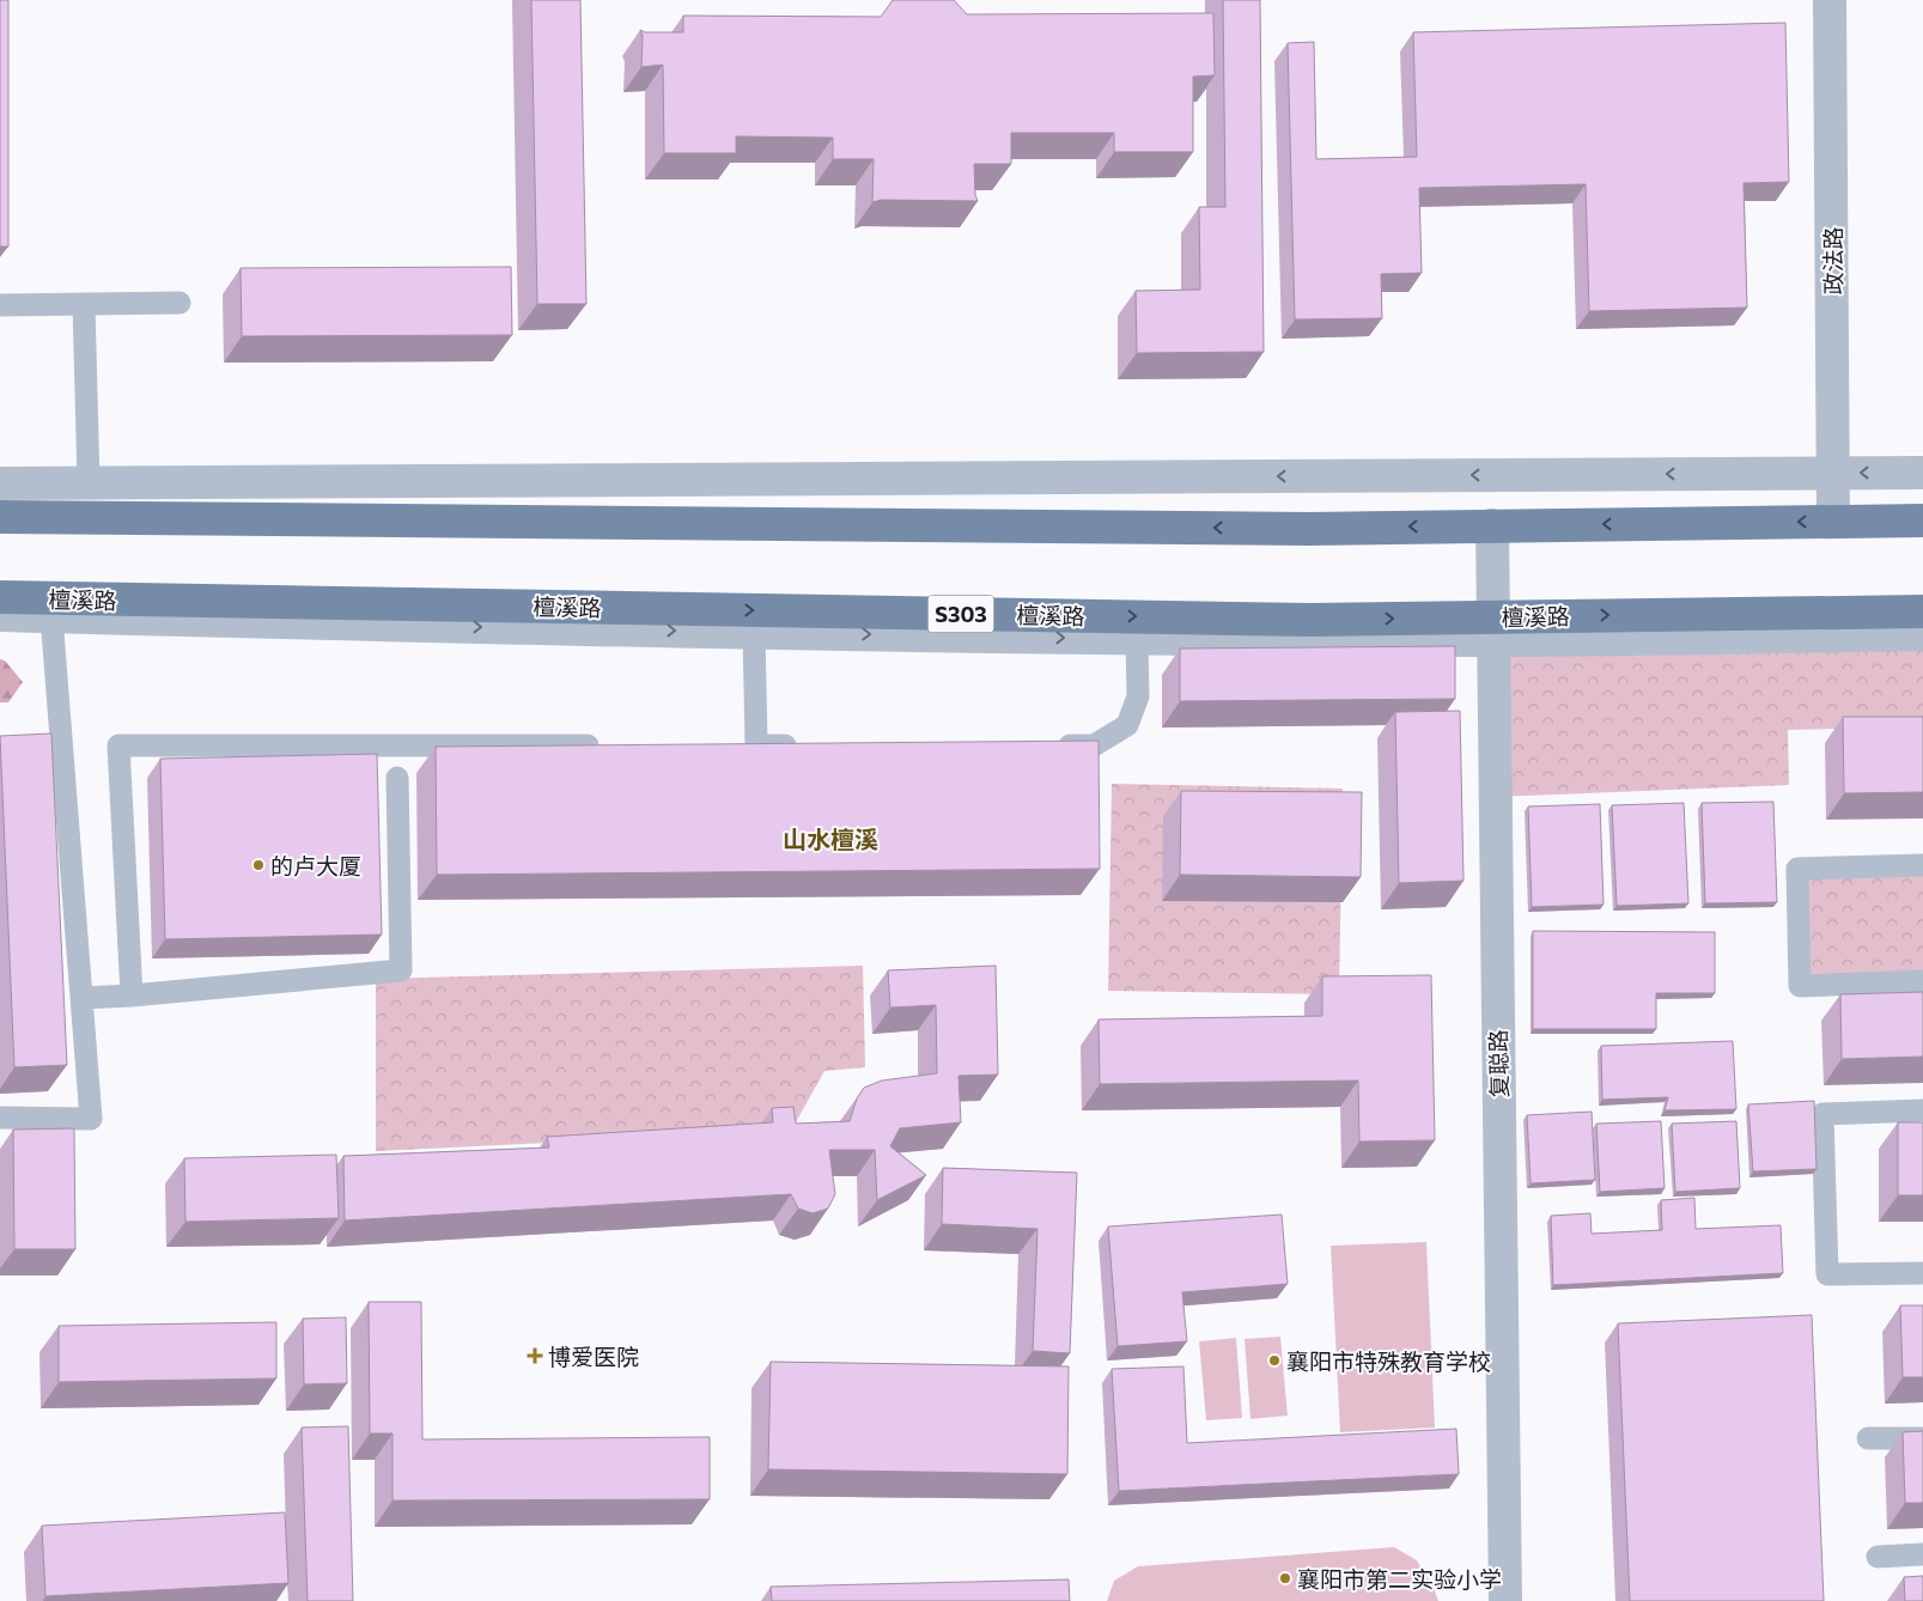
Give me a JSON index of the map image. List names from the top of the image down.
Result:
{
  "streets": {
    "main road": ["檀溪路", "S303"],
    "street": ["政法路", "复聪路"]
  },
  "crossings": [
    ["檀溪路", "复聪路"]
  ],
  "districts": ["山水檀溪"],
  "places": {
    "other": ["的卢大厦", "襄阳市特殊教育学校", "襄阳市第二实验小学"],
    "health": ["博爱医院"]
  }
}
